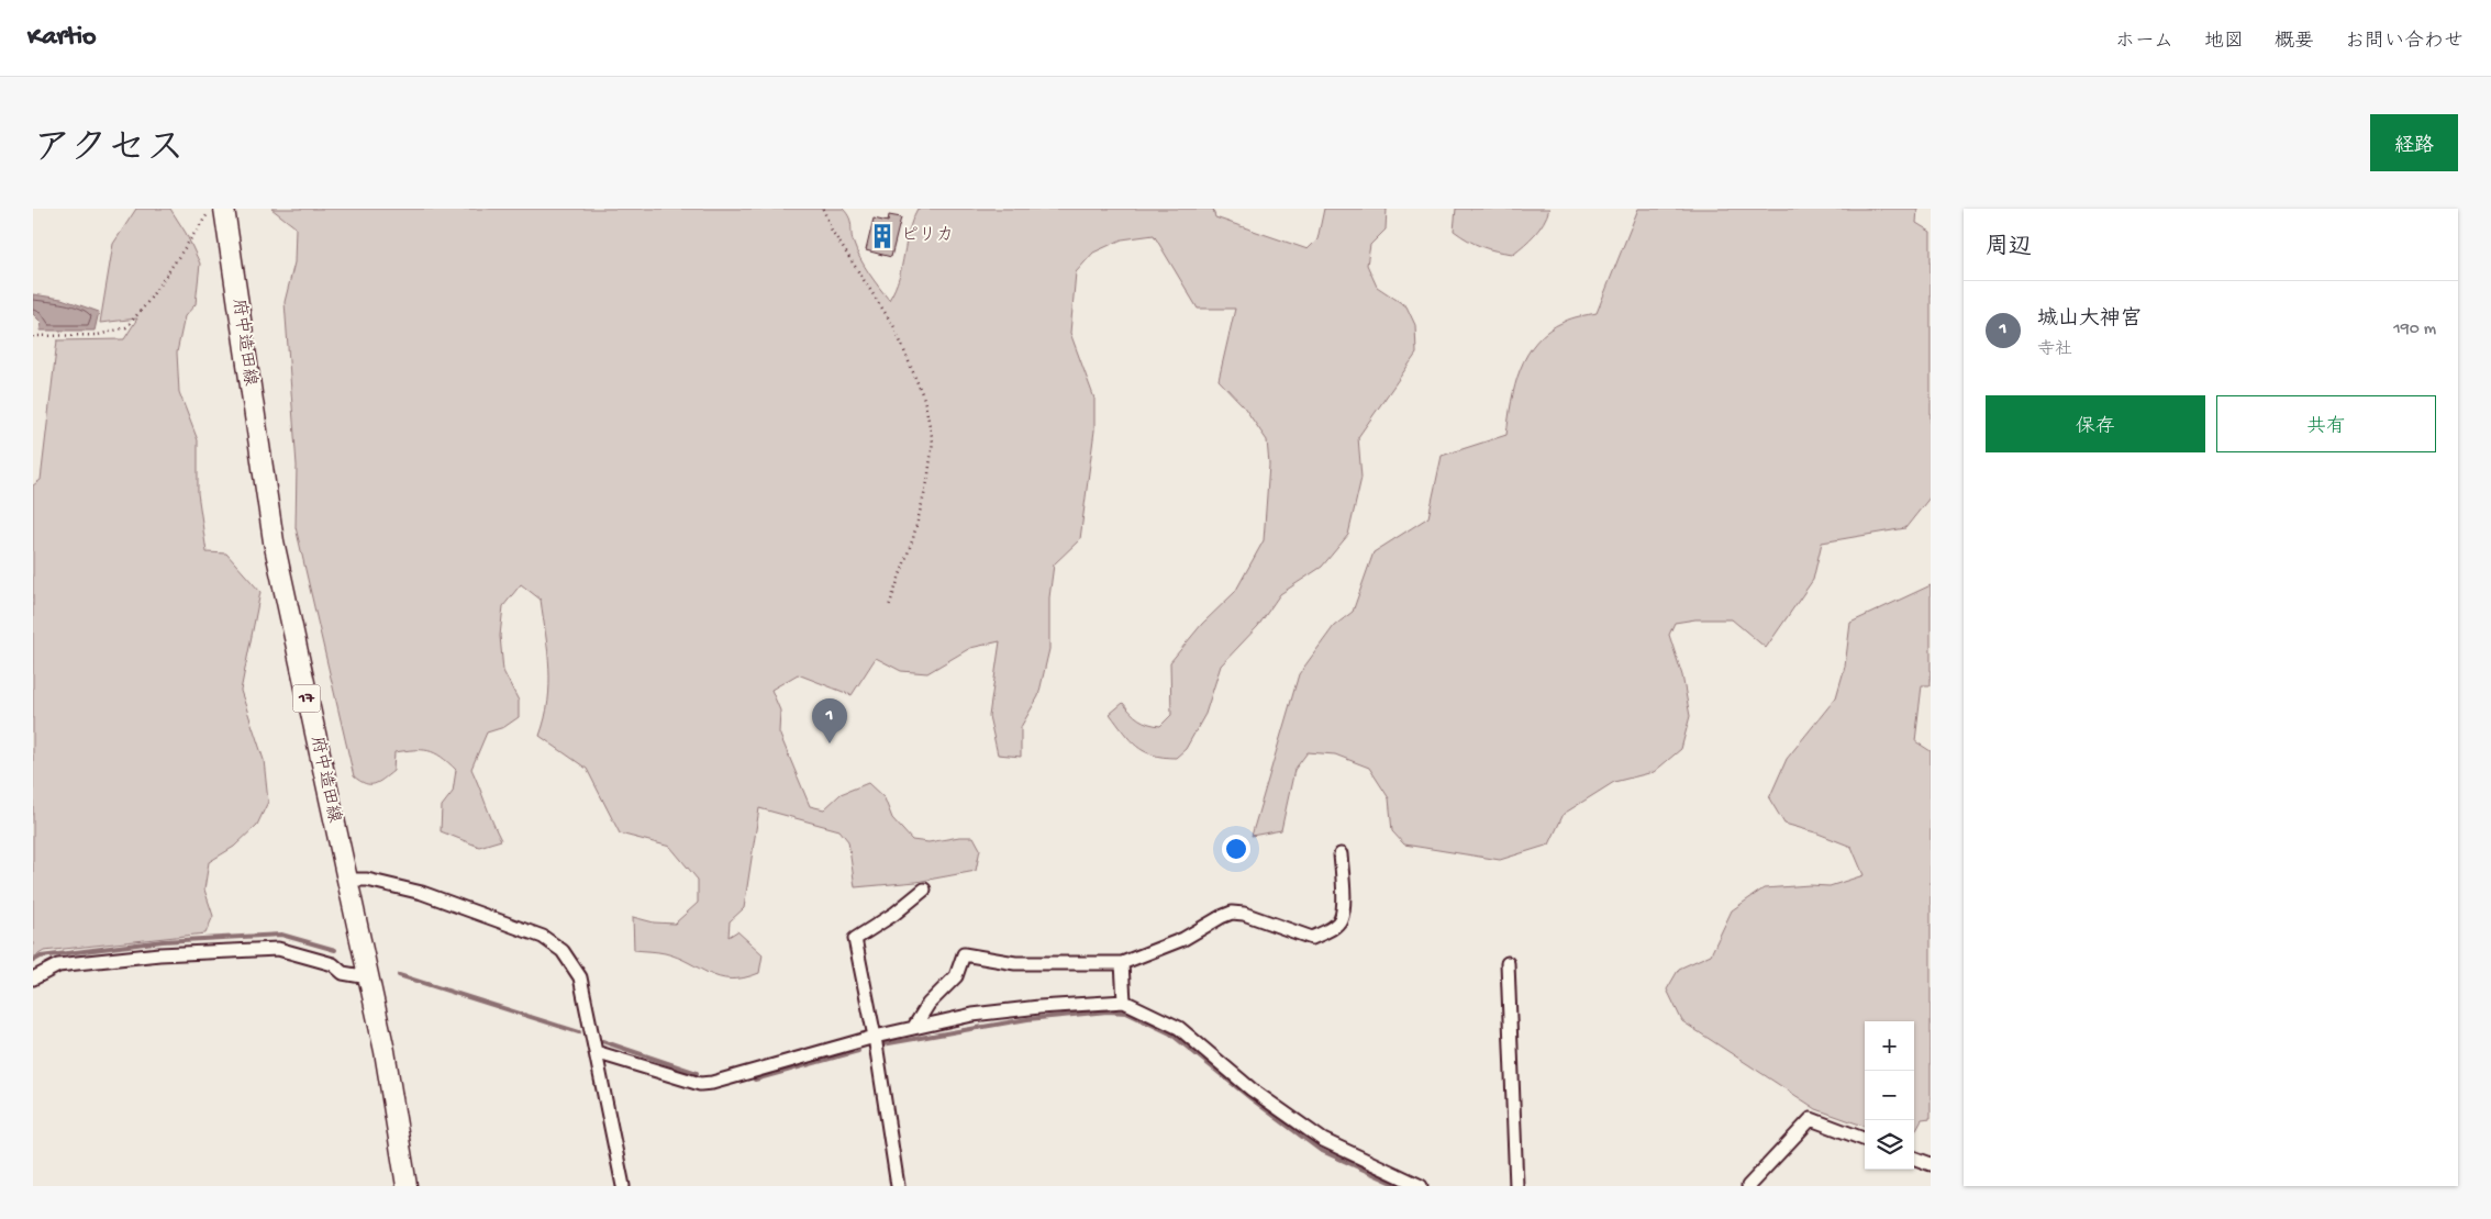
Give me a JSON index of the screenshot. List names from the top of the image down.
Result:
{
  "streets": {
    "main road": ["府中造田線", "17"]
  },
  "places": {
    "building": ["ピリカ"]
  },
  "page": {
    "header": "Kartio",
    "nav": [
      "ホーム",
      "地図",
      "概要",
      "お問い合わせ"
    ],
    "title": "アクセス",
    "buttons": [
      "経路",
      ["保存", "共有"]
    ],
    "heading": "周辺",
    "list": [
      {
        "mark": "1",
        "name": "城山大神宮",
        "note": "寺社",
        "value": "190 m"
      }
    ],
    "pins": "1",
    "map_buttons": ["+", "−"]
  }
}
